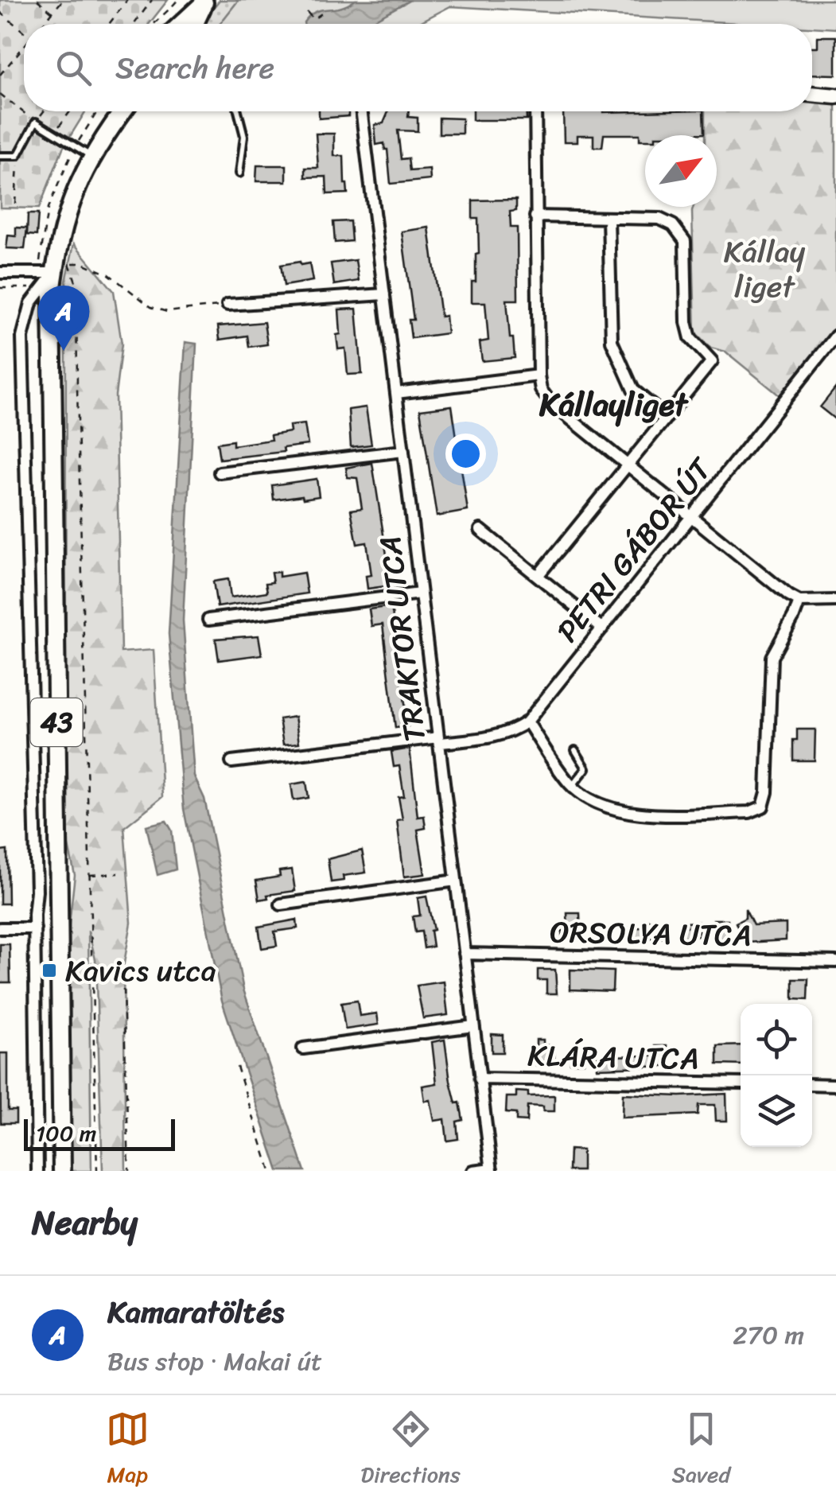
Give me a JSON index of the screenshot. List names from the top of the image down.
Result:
{
  "streets": {
    "main road": ["43"],
    "street": [
      "PETRI GÁBOR ÚT",
      "TRAKTOR UTCA",
      "ORSOLYA UTCA",
      "KLÁRA UTCA"
    ]
  },
  "crossings": [
    ["PETRI GÁBOR ÚT", "TRAKTOR UTCA"],
    ["TRAKTOR UTCA", "ORSOLYA UTCA"],
    ["TRAKTOR UTCA", "KLÁRA UTCA"]
  ],
  "districts": ["Kállayliget"],
  "parks": ["Kállay liget"],
  "places": {
    "transit": ["Kavics utca"]
  },
  "scale_bar": "100 m",
  "north": "top right",
  "page": {
    "search": "Search here",
    "pins": "A",
    "scale": "100 m",
    "heading": "Nearby",
    "list": [
      {
        "mark": "A",
        "name": "Kamaratöltés",
        "note": "Bus stop · Makai út",
        "value": "270 m"
      }
    ],
    "nav": ["Map", "Directions", "Saved"]
  }
}
